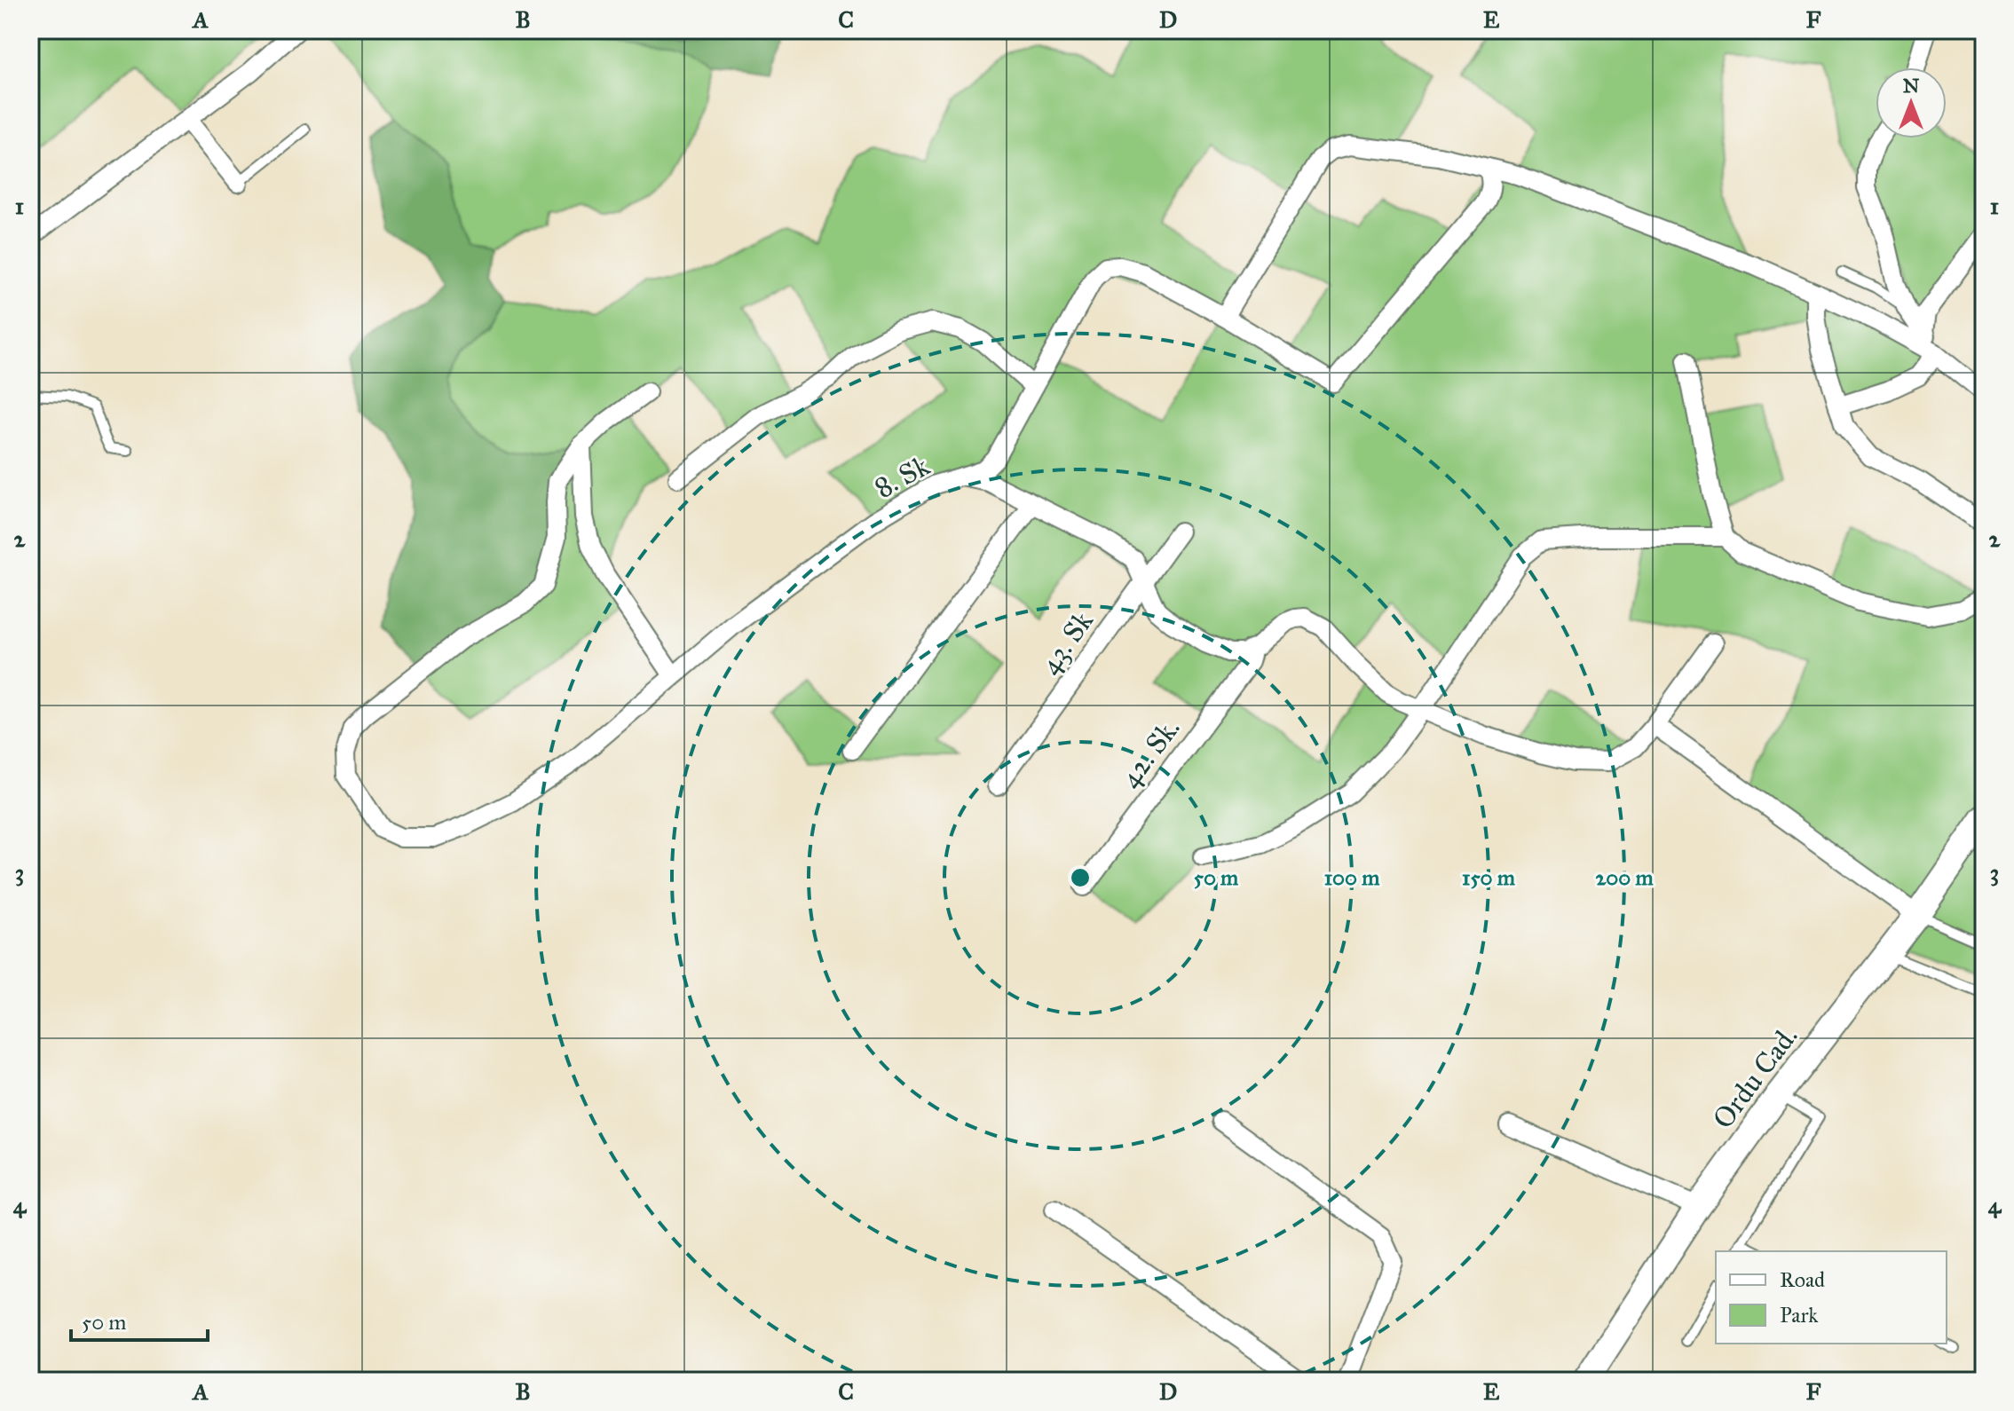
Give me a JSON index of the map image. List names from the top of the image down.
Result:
{
  "streets": {
    "main road": ["Ordu Cad."],
    "street": ["8. Sk", "43. Sk", "42. Sk."]
  },
  "crossings": [
    ["8. Sk", "43. Sk"],
    ["8. Sk", "42. Sk."]
  ],
  "legend": ["Road", "Park"],
  "scale_bar": "50 m",
  "north": "top",
  "grid": {
    "columns": [
      "A",
      "B",
      "C",
      "D",
      "E",
      "F"
    ],
    "rows": [
      "1",
      "2",
      "3",
      "4"
    ]
  },
  "rings": [
    "50 m",
    "100 m",
    "150 m",
    "200 m"
  ]
}
